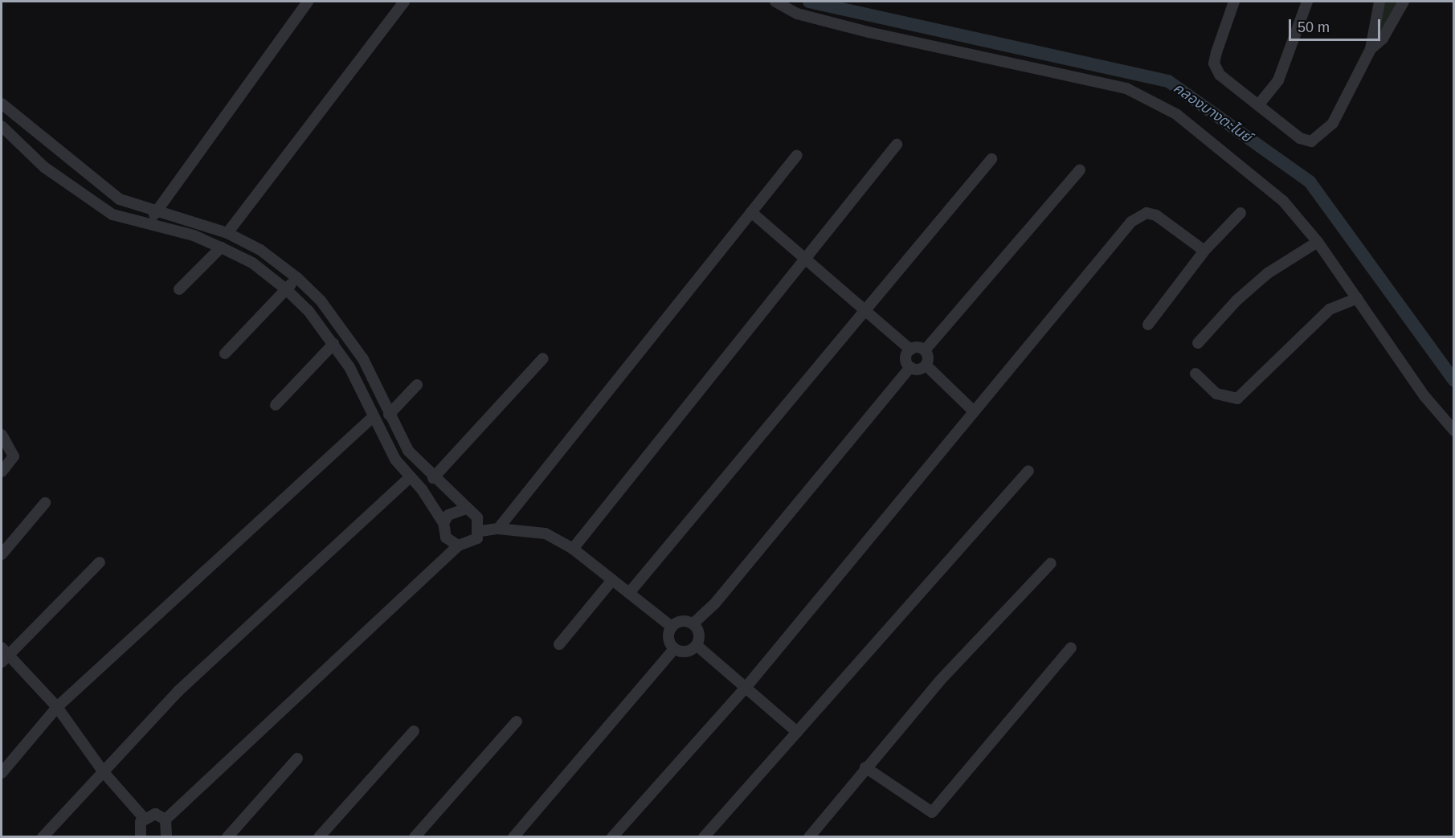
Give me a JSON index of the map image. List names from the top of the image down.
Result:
{
  "water": ["คลองบางตะไนย์"],
  "scale_bar": "50 m"
}
